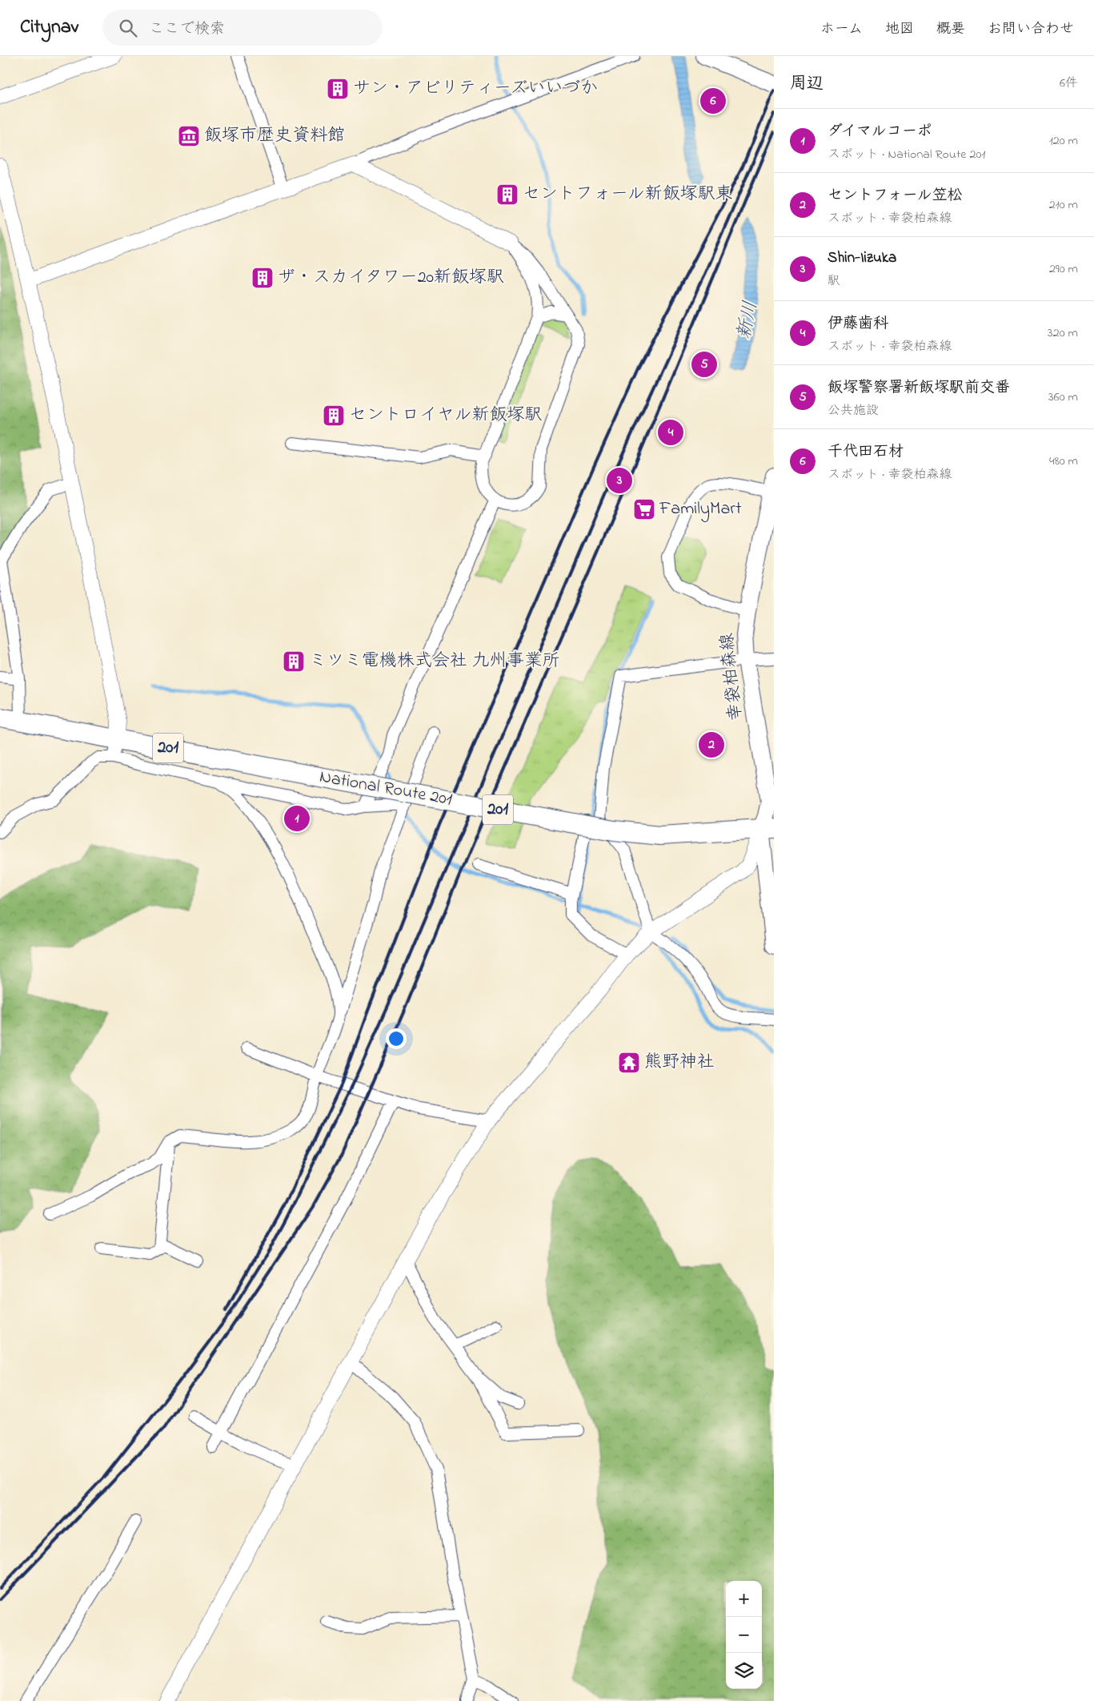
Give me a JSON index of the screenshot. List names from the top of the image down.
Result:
{
  "streets": {
    "highway": ["201", "National Route 201"],
    "main road": ["幸袋柏森線"]
  },
  "crossings": [
    ["幸袋柏森線", "National Route 201"]
  ],
  "water": ["新川"],
  "places": {
    "building": [
      "サン・アビリティーズいいづか",
      "セントフォール新飯塚駅東",
      "ザ・スカイタワー20新飯塚駅",
      "セントロイヤル新飯塚駅",
      "ミツミ電機株式会社 九州事業所"
    ],
    "museum": ["飯塚市歴史資料館"],
    "supermarket": ["FamilyMart"],
    "temple": ["熊野神社"]
  },
  "page": {
    "header": "Citynav",
    "search": "ここで検索",
    "nav": [
      "ホーム",
      "地図",
      "概要",
      "お問い合わせ"
    ],
    "heading": ["周辺", "6件"],
    "pins": [
      "6",
      "5",
      "4",
      "3",
      "2",
      "1"
    ],
    "list": [
      {
        "mark": "1",
        "name": "ダイマルコーポ",
        "note": "スポット · National Route 201",
        "value": "120 m"
      },
      {
        "mark": "2",
        "name": "セントフォール笠松",
        "note": "スポット · 幸袋柏森線",
        "value": "210 m"
      },
      {
        "mark": "3",
        "name": "Shin-Iizuka",
        "note": "駅",
        "value": "290 m"
      },
      {
        "mark": "4",
        "name": "伊藤歯科",
        "note": "スポット · 幸袋柏森線",
        "value": "320 m"
      },
      {
        "mark": "5",
        "name": "飯塚警察署新飯塚駅前交番",
        "note": "公共施設",
        "value": "360 m"
      },
      {
        "mark": "6",
        "name": "千代田石材",
        "note": "スポット · 幸袋柏森線",
        "value": "480 m"
      }
    ],
    "map_buttons": ["+", "−"]
  }
}
